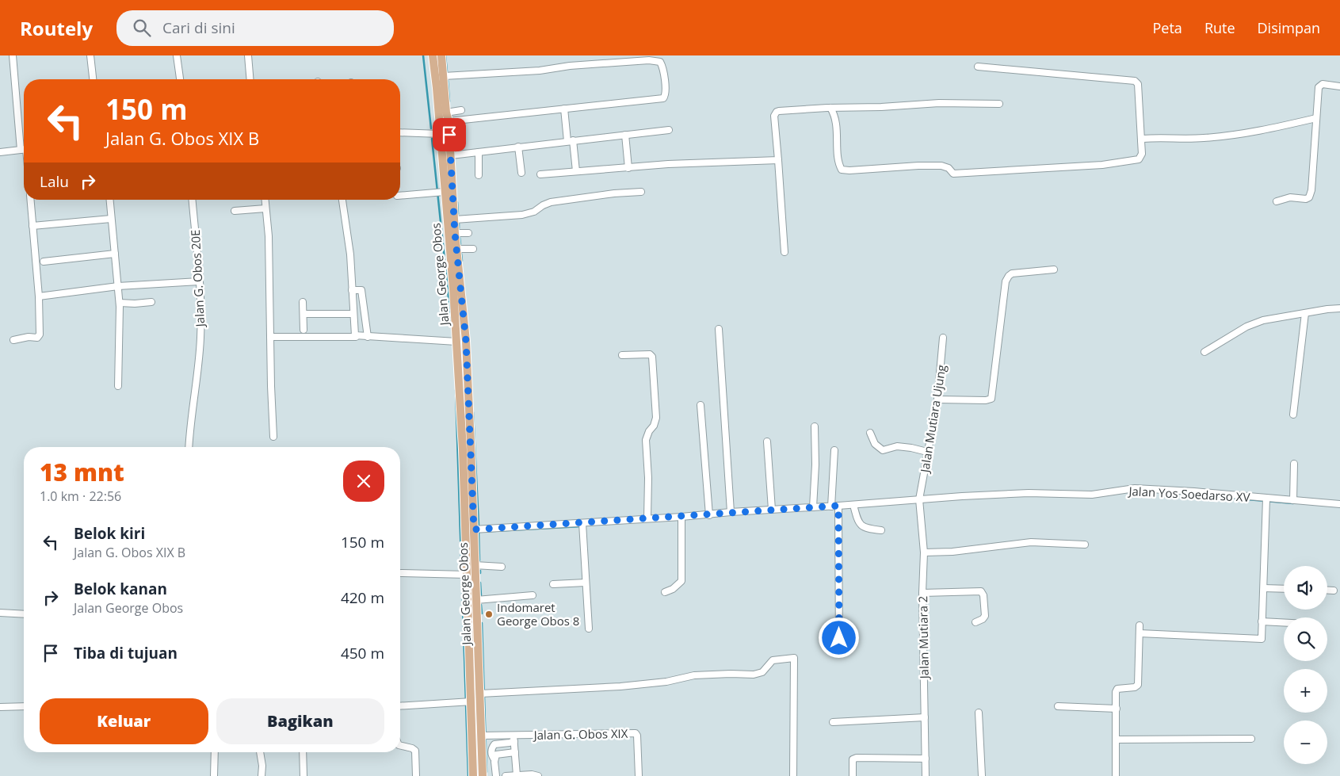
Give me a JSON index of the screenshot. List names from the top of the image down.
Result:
{
  "streets": {
    "main road": ["Jalan George Obos"],
    "street": [
      "Jalan G. Obos 20E",
      "Jalan Mutiara Ujung",
      "Jalan Yos Soedarso XV",
      "Jalan Mutiara 2",
      "Jalan G. Obos XIX"
    ]
  },
  "crossings": [
    ["Jalan George Obos", "Jalan Yos Soedarso XV"],
    ["Jalan George Obos", "Jalan G. Obos XIX"],
    ["Jalan Mutiara Ujung", "Jalan Yos Soedarso XV"],
    ["Jalan Mutiara Ujung", "Jalan Mutiara 2"],
    ["Jalan Yos Soedarso XV", "Jalan Mutiara 2"]
  ],
  "places": ["Indomaret George Obos 8"],
  "page": {
    "header": "Routely",
    "search": "Cari di sini",
    "nav": ["Peta", "Rute", "Disimpan"],
    "turn": ["150 m", "Jalan G. Obos XIX B"],
    "then": "Lalu",
    "heading": ["13 mnt", "1.0 km · 22:56"],
    "list": [
      {
        "name": "Belok kiri",
        "note": "Jalan G. Obos XIX B",
        "value": "150 m"
      },
      {
        "name": "Belok kanan",
        "note": "Jalan George Obos",
        "value": "420 m"
      },
      {
        "name": "Tiba di tujuan",
        "value": "450 m"
      }
    ],
    "map_buttons": ["+", "−"],
    "buttons": ["Keluar", "Bagikan"]
  }
}
